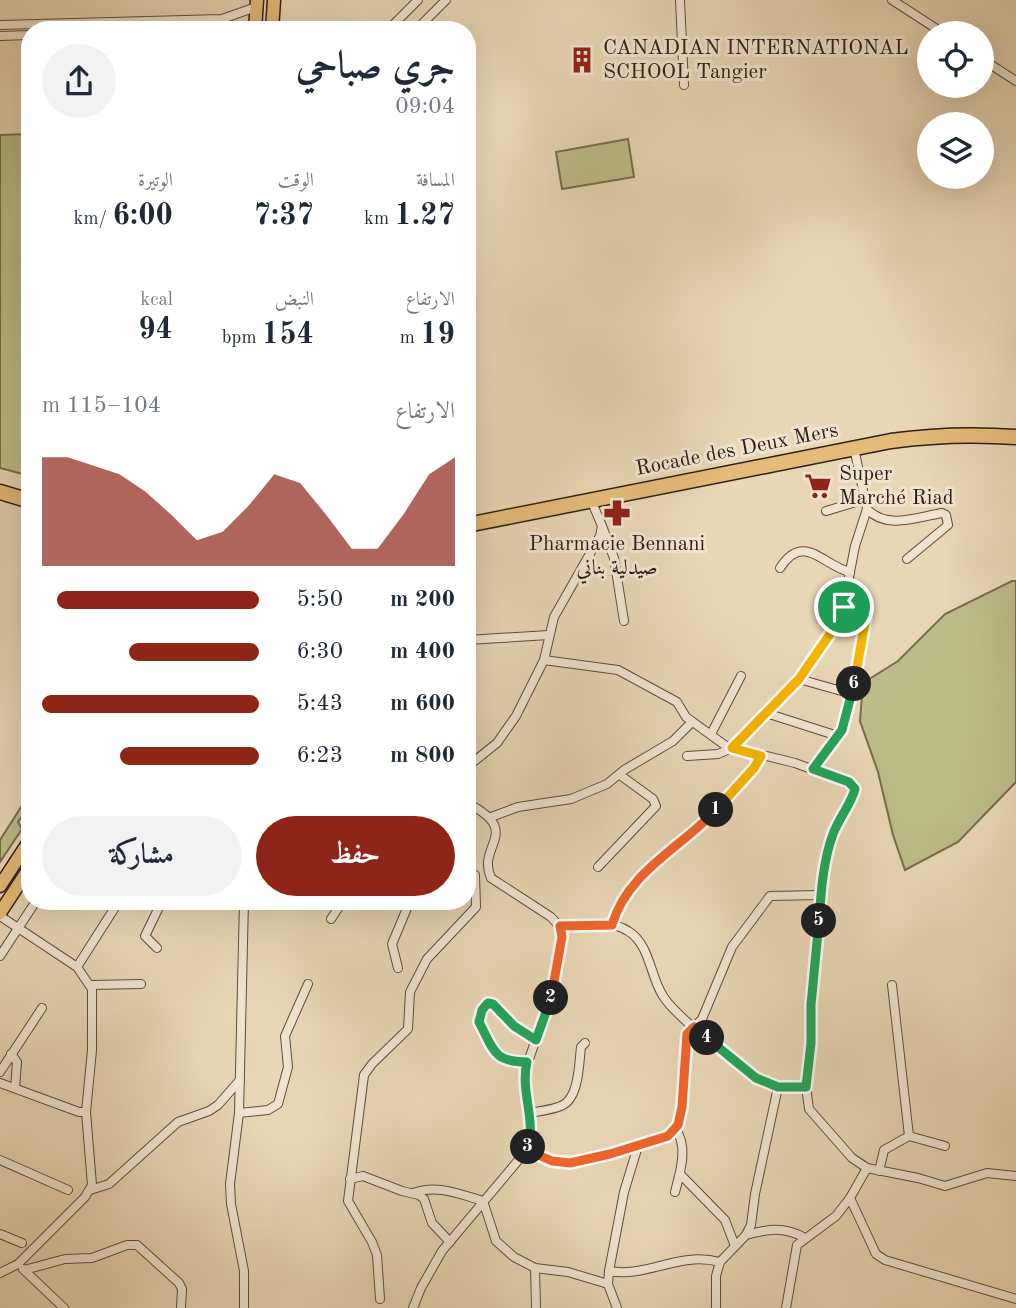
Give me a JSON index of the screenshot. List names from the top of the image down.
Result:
{
  "streets": {
    "highway": ["Rocade des Deux Mers"]
  },
  "places": {
    "building": ["CANADIAN INTERNATIONAL SCHOOL Tangier"],
    "supermarket": ["Super Marché Riad"],
    "pharmacy": ["Pharmacie Bennani صيدلية بناني"]
  },
  "page": {
    "heading": ["جري صباحي", "09:04"],
    "stats": [
      ["المسافة", "1.27 km"],
      ["الوقت", "7:37"],
      ["الوتيرة", "6:00 /km"],
      ["الارتفاع", "19 m"],
      ["النبض", "154 bpm"],
      ["kcal", "94"]
    ],
    "chart": ["الارتفاع", "104–115 m"],
    "list": [
      {
        "name": "200 m",
        "note": "5:50"
      },
      {
        "name": "400 m",
        "note": "6:30"
      },
      {
        "name": "600 m",
        "note": "5:43"
      },
      {
        "name": "800 m",
        "note": "6:23"
      }
    ],
    "pins": [
      "6",
      "1",
      "5",
      "2",
      "4",
      "3"
    ],
    "buttons": ["حفظ", "مشاركة"]
  }
}
